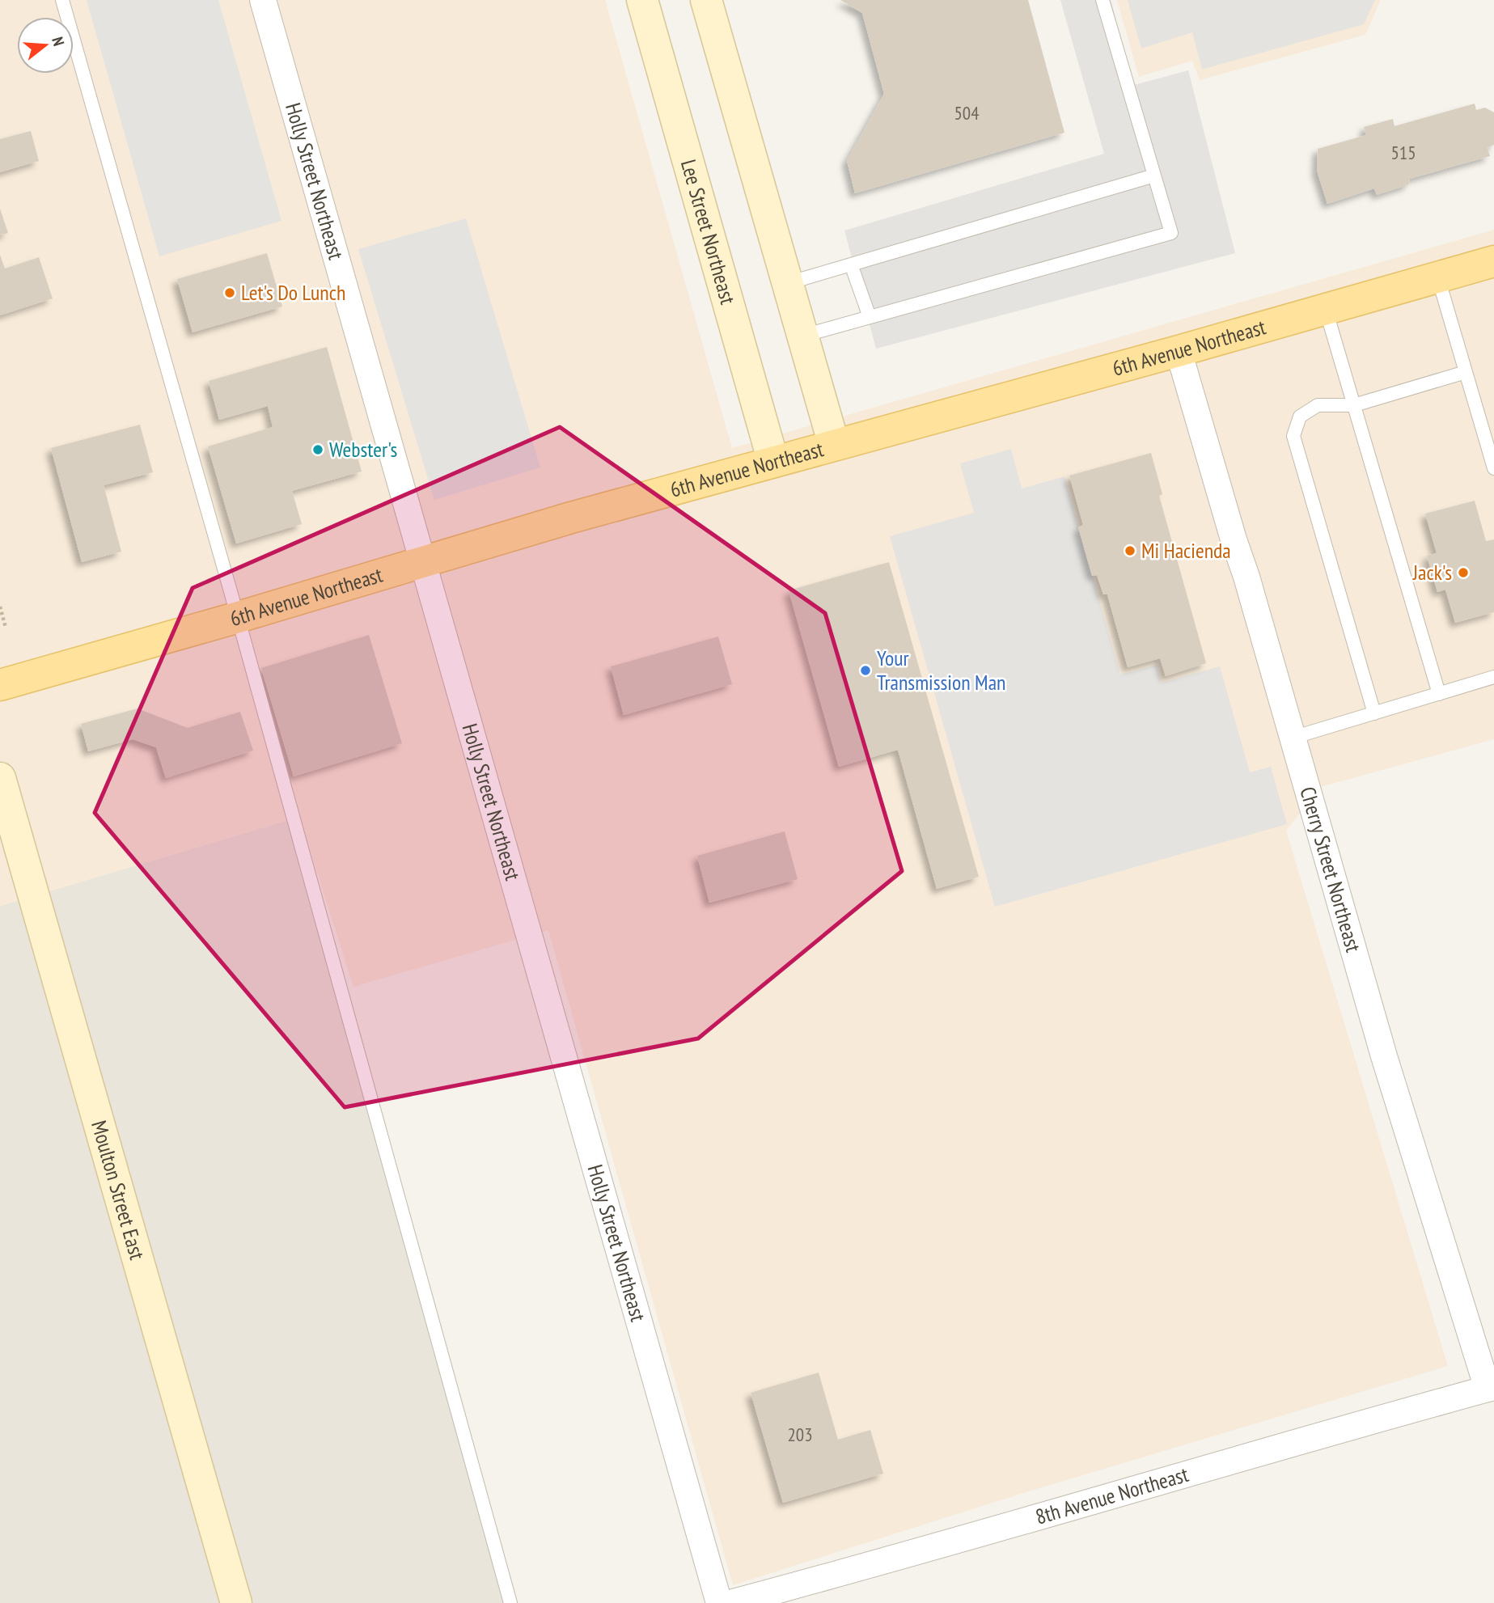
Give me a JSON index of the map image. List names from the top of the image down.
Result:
{
  "streets": {
    "main road": ["6th Avenue Northeast"],
    "street": [
      "Holly Street Northeast",
      "Lee Street Northeast",
      "Cherry Street Northeast",
      "Moulton Street East",
      "8th Avenue Northeast"
    ]
  },
  "crossings": [
    ["Holly Street Northeast", "6th Avenue Northeast"],
    ["Lee Street Northeast", "6th Avenue Northeast"],
    ["6th Avenue Northeast", "Cherry Street Northeast"],
    ["Cherry Street Northeast", "8th Avenue Northeast"]
  ],
  "places": [
    "Let's Do Lunch",
    "Webster's",
    "Mi Hacienda",
    "Jack's",
    "Your Transmission Man"
  ],
  "house_numbers": ["504", "515", "203"],
  "north": "right"
}
